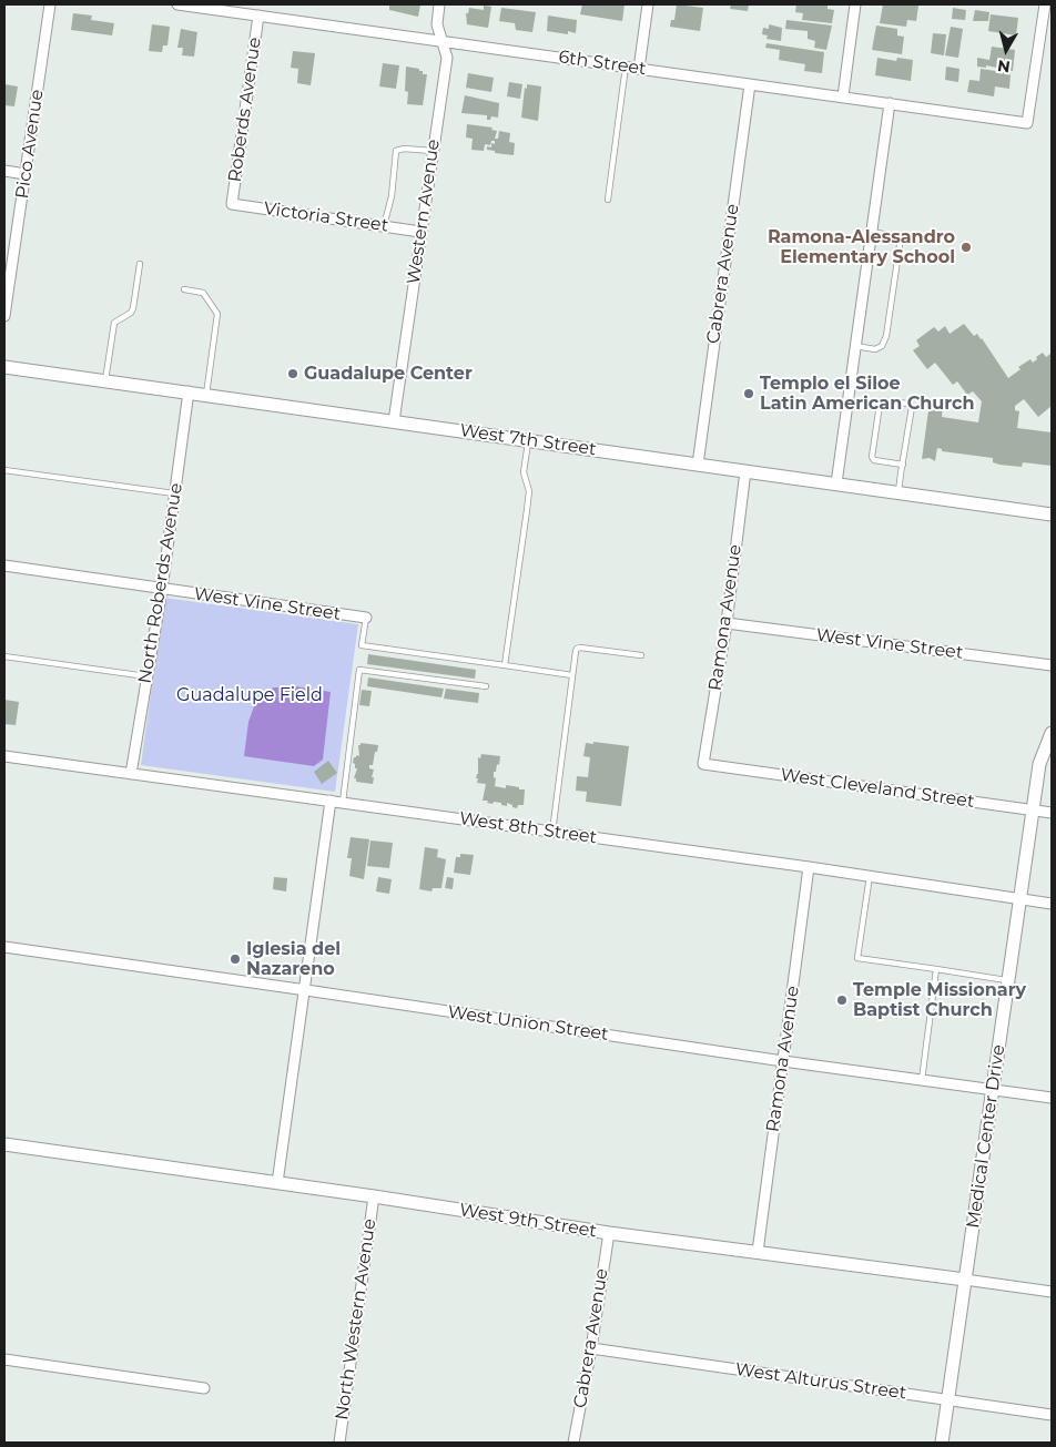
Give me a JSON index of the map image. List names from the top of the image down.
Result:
{
  "streets": {
    "street": [
      "6th Street",
      "Roberds Avenue",
      "Pico Avenue",
      "Western Avenue",
      "Victoria Street",
      "Cabrera Avenue",
      "West 7th Street",
      "North Roberds Avenue",
      "West Vine Street",
      "Ramona Avenue",
      "West Cleveland Street",
      "West 8th Street",
      "West Union Street",
      "Medical Center Drive",
      "West 9th Street",
      "North Western Avenue",
      "West Alturus Street"
    ]
  },
  "crossings": [
    ["6th Street", "Roberds Avenue"],
    ["6th Street", "Western Avenue"],
    ["6th Street", "Cabrera Avenue"],
    ["Roberds Avenue", "Victoria Street"],
    ["Western Avenue", "Victoria Street"],
    ["Western Avenue", "West 7th Street"],
    ["Cabrera Avenue", "West 7th Street"],
    ["Cabrera Avenue", "West 9th Street"],
    ["Cabrera Avenue", "West Alturus Street"],
    ["West 7th Street", "North Roberds Avenue"],
    ["West 7th Street", "Ramona Avenue"],
    ["North Roberds Avenue", "West Vine Street"],
    ["North Roberds Avenue", "West 8th Street"],
    ["West Vine Street", "Ramona Avenue"],
    ["Ramona Avenue", "West Cleveland Street"],
    ["Ramona Avenue", "West 8th Street"],
    ["Ramona Avenue", "West Union Street"],
    ["Ramona Avenue", "West 9th Street"],
    ["West Cleveland Street", "Medical Center Drive"],
    ["West 8th Street", "Medical Center Drive"],
    ["West Union Street", "Medical Center Drive"],
    ["Medical Center Drive", "West 9th Street"],
    ["Medical Center Drive", "West Alturus Street"],
    ["West 9th Street", "North Western Avenue"]
  ],
  "parks": ["Guadalupe Field"],
  "places": [
    "Ramona-Alessandro Elementary School",
    "Guadalupe Center",
    "Templo el Siloe Latin American Church",
    "Iglesia del Nazareno",
    "Temple Missionary Baptist Church"
  ],
  "north": "bottom"
}
